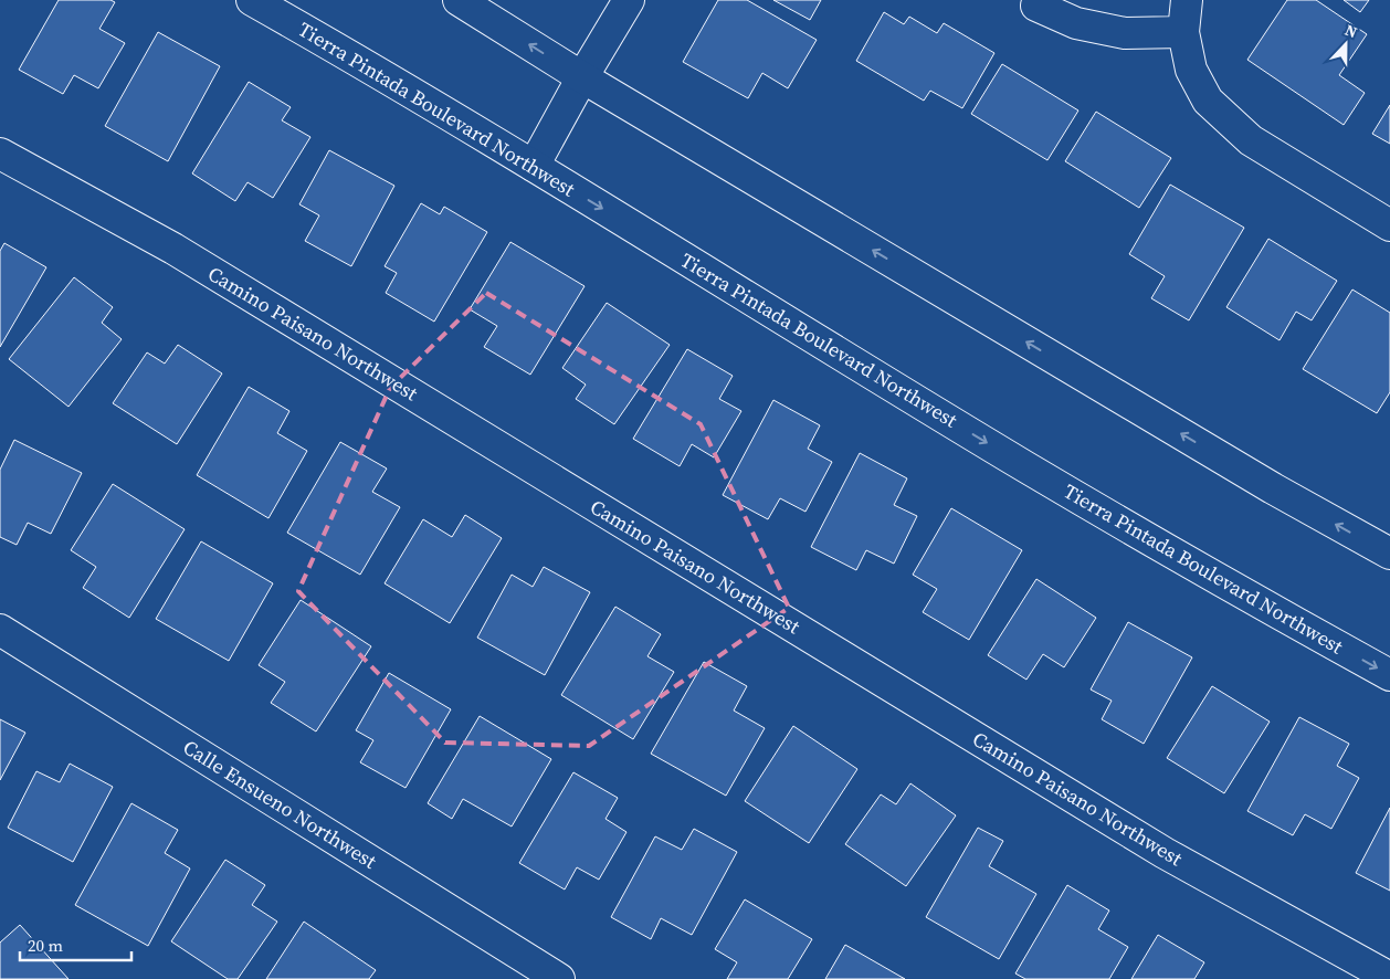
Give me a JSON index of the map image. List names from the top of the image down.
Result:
{
  "streets": {
    "street": ["Tierra Pintada Boulevard Northwest", "Camino Paisano Northwest", "Calle Ensueno Northwest"]
  },
  "scale_bar": "20 m",
  "north": "top"
}
